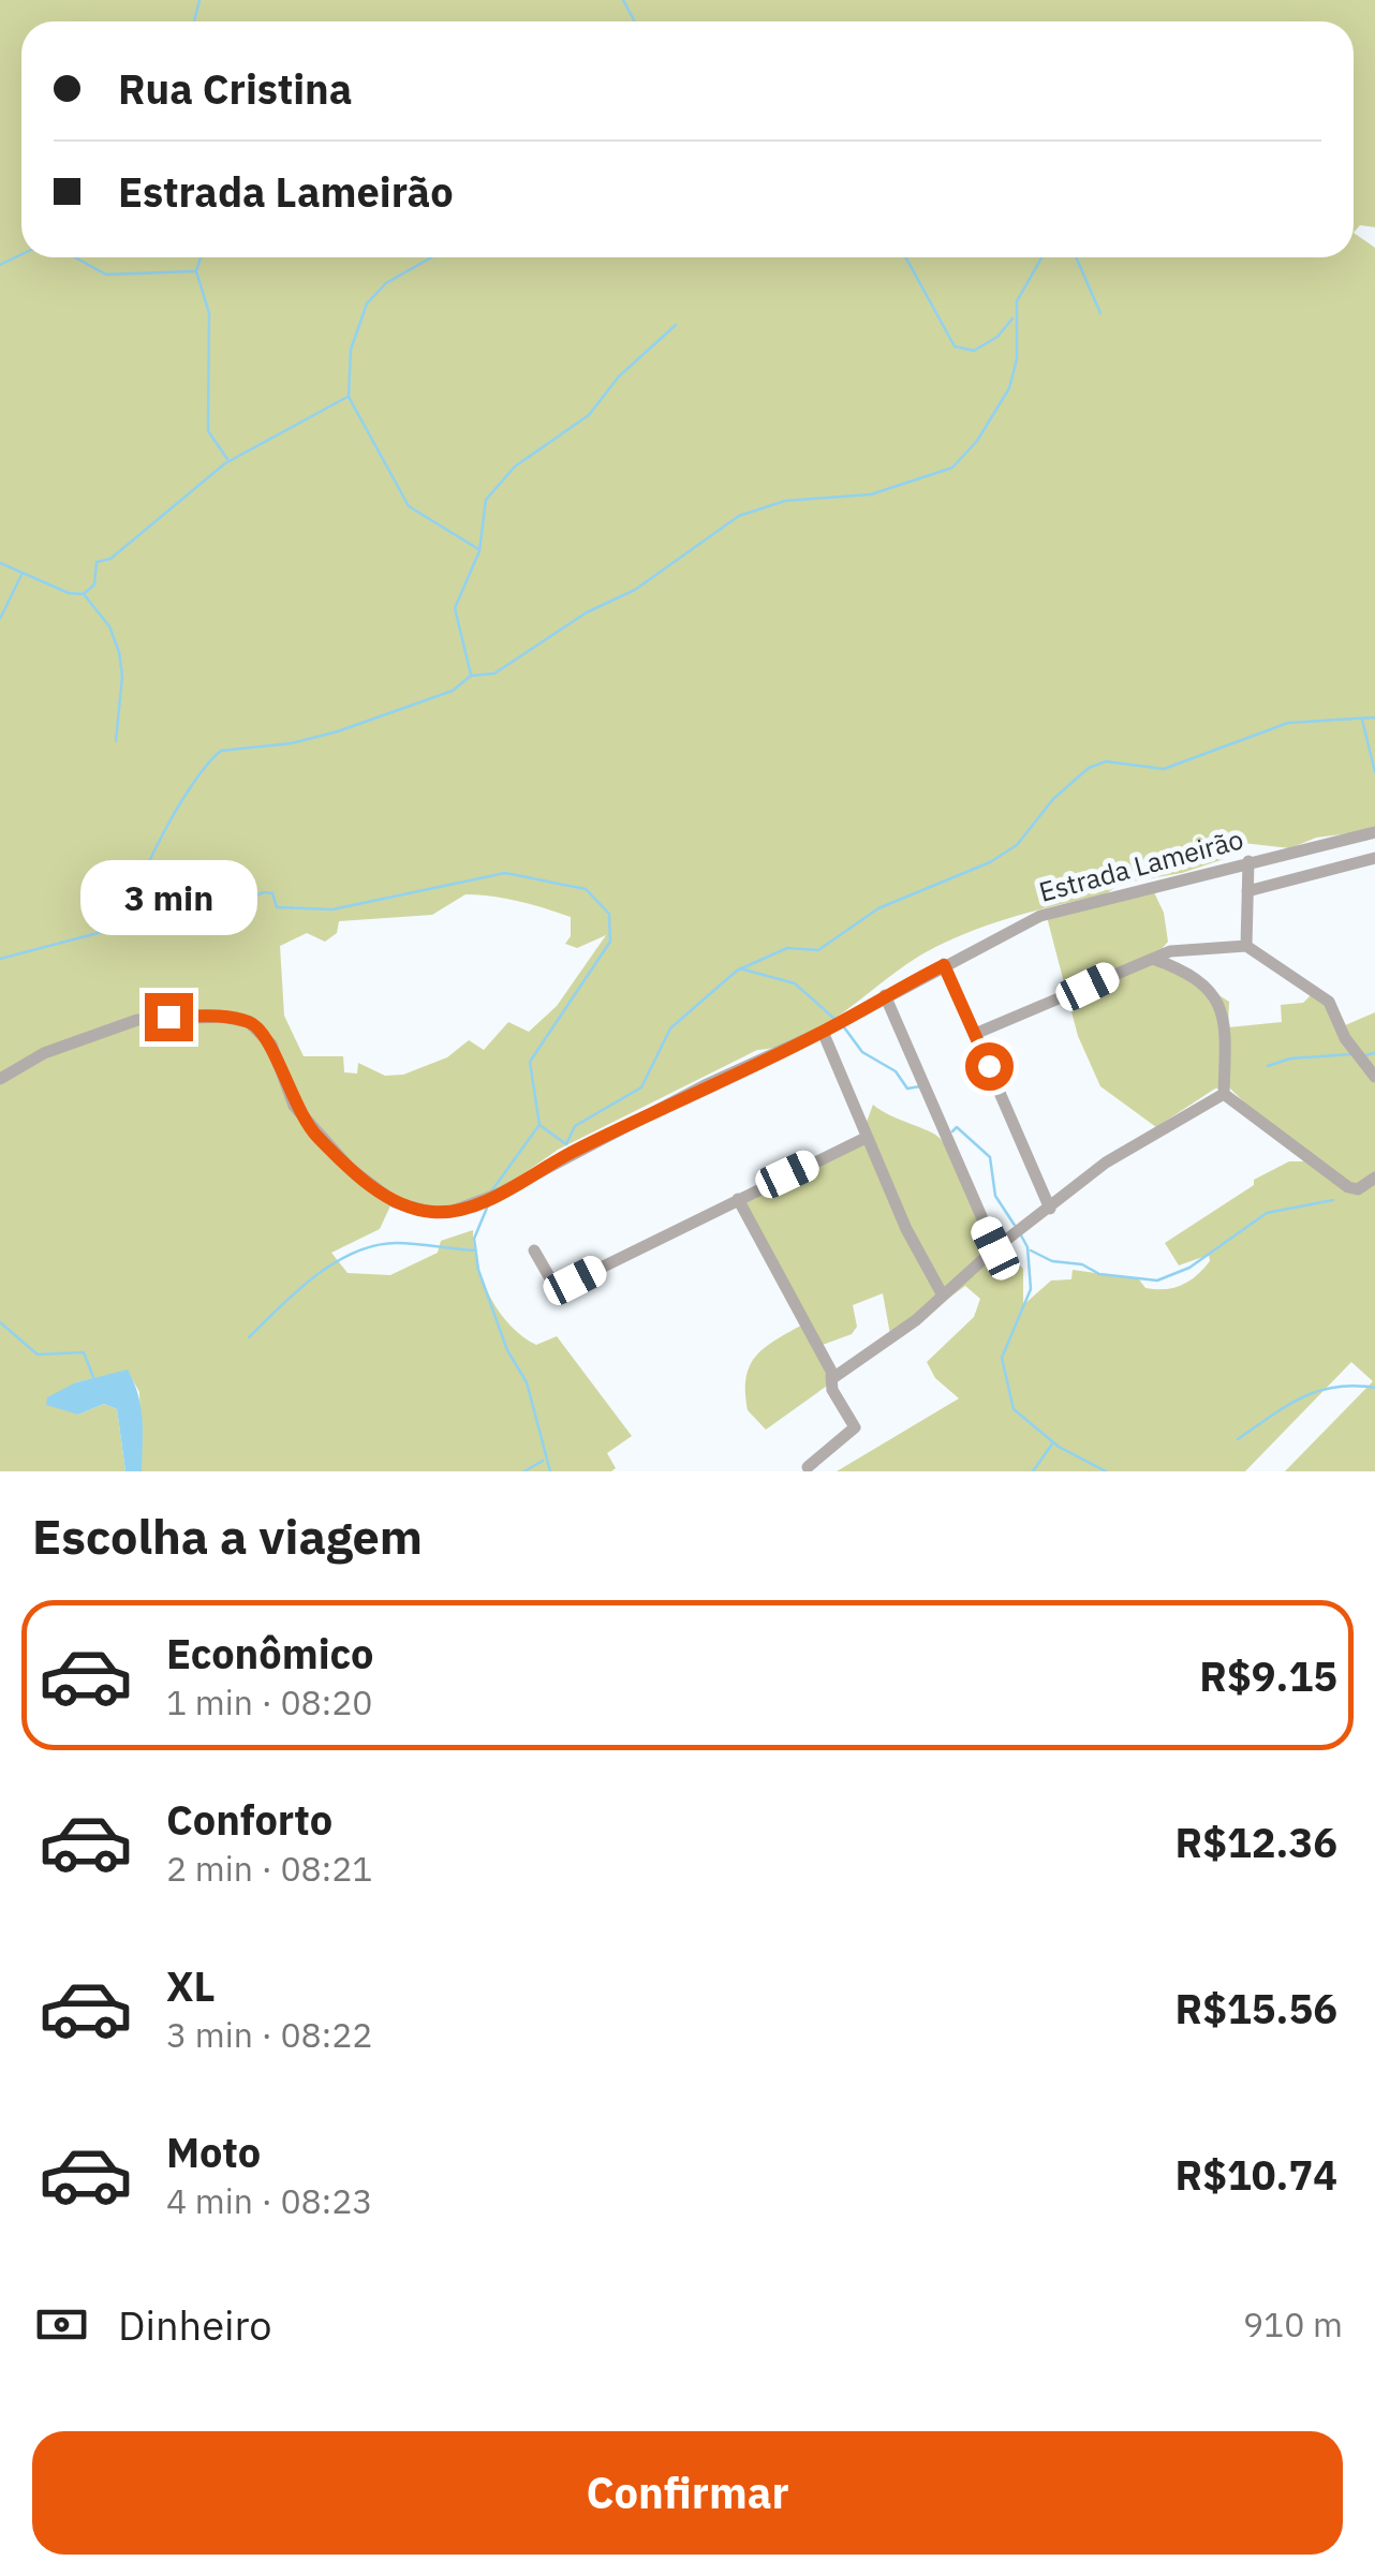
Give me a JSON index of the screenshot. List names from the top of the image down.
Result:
{
  "streets": {
    "street": ["Estrada Lameirão"]
  },
  "page": {
    "banner": ["Rua Cristina", "Estrada Lameirão"],
    "bubble": "3 min",
    "heading": "Escolha a viagem",
    "list": [
      {
        "name": "Econômico",
        "note": "1 min · 08:20",
        "value": "R$9.15"
      },
      {
        "name": "Conforto",
        "note": "2 min · 08:21",
        "value": "R$12.36"
      },
      {
        "name": "XL",
        "note": "3 min · 08:22",
        "value": "R$15.56"
      },
      {
        "name": "Moto",
        "note": "4 min · 08:23",
        "value": "R$10.74"
      }
    ],
    "pay": ["Dinheiro", "910 m"],
    "buttons": "Confirmar"
  }
}
